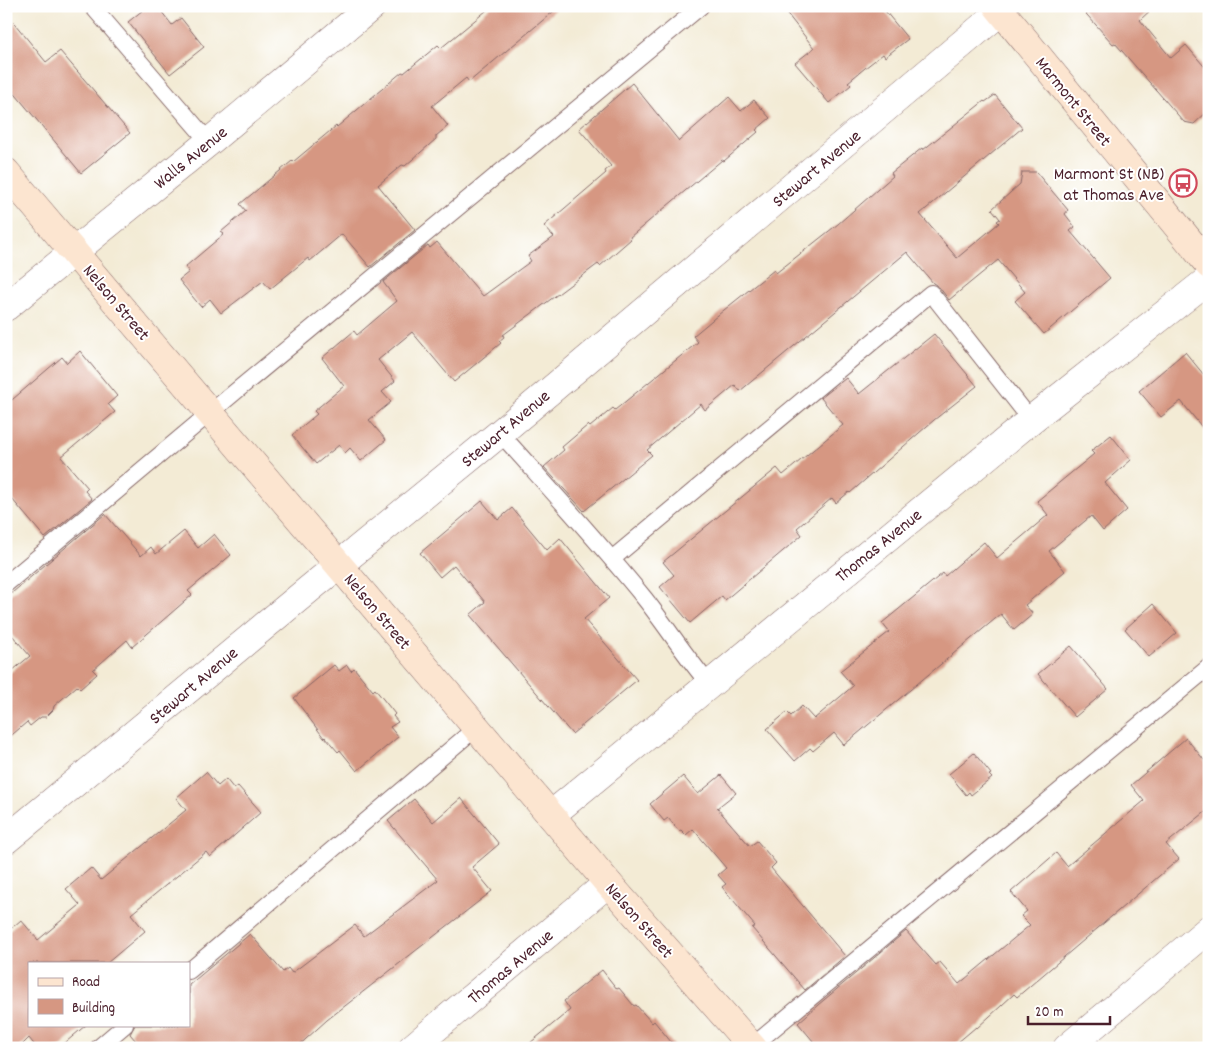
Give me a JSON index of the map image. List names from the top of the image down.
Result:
{
  "streets": {
    "street": [
      "Marmont Street",
      "Walls Avenue",
      "Stewart Avenue",
      "Nelson Street",
      "Thomas Avenue"
    ]
  },
  "crossings": [
    ["Marmont Street", "Stewart Avenue"],
    ["Walls Avenue", "Nelson Street"],
    ["Stewart Avenue", "Nelson Street"],
    ["Nelson Street", "Thomas Avenue"]
  ],
  "places": {
    "bus stop": ["Marmont St (NB) at Thomas Ave"]
  },
  "legend": ["Road", "Building"],
  "scale_bar": "20 m"
}
